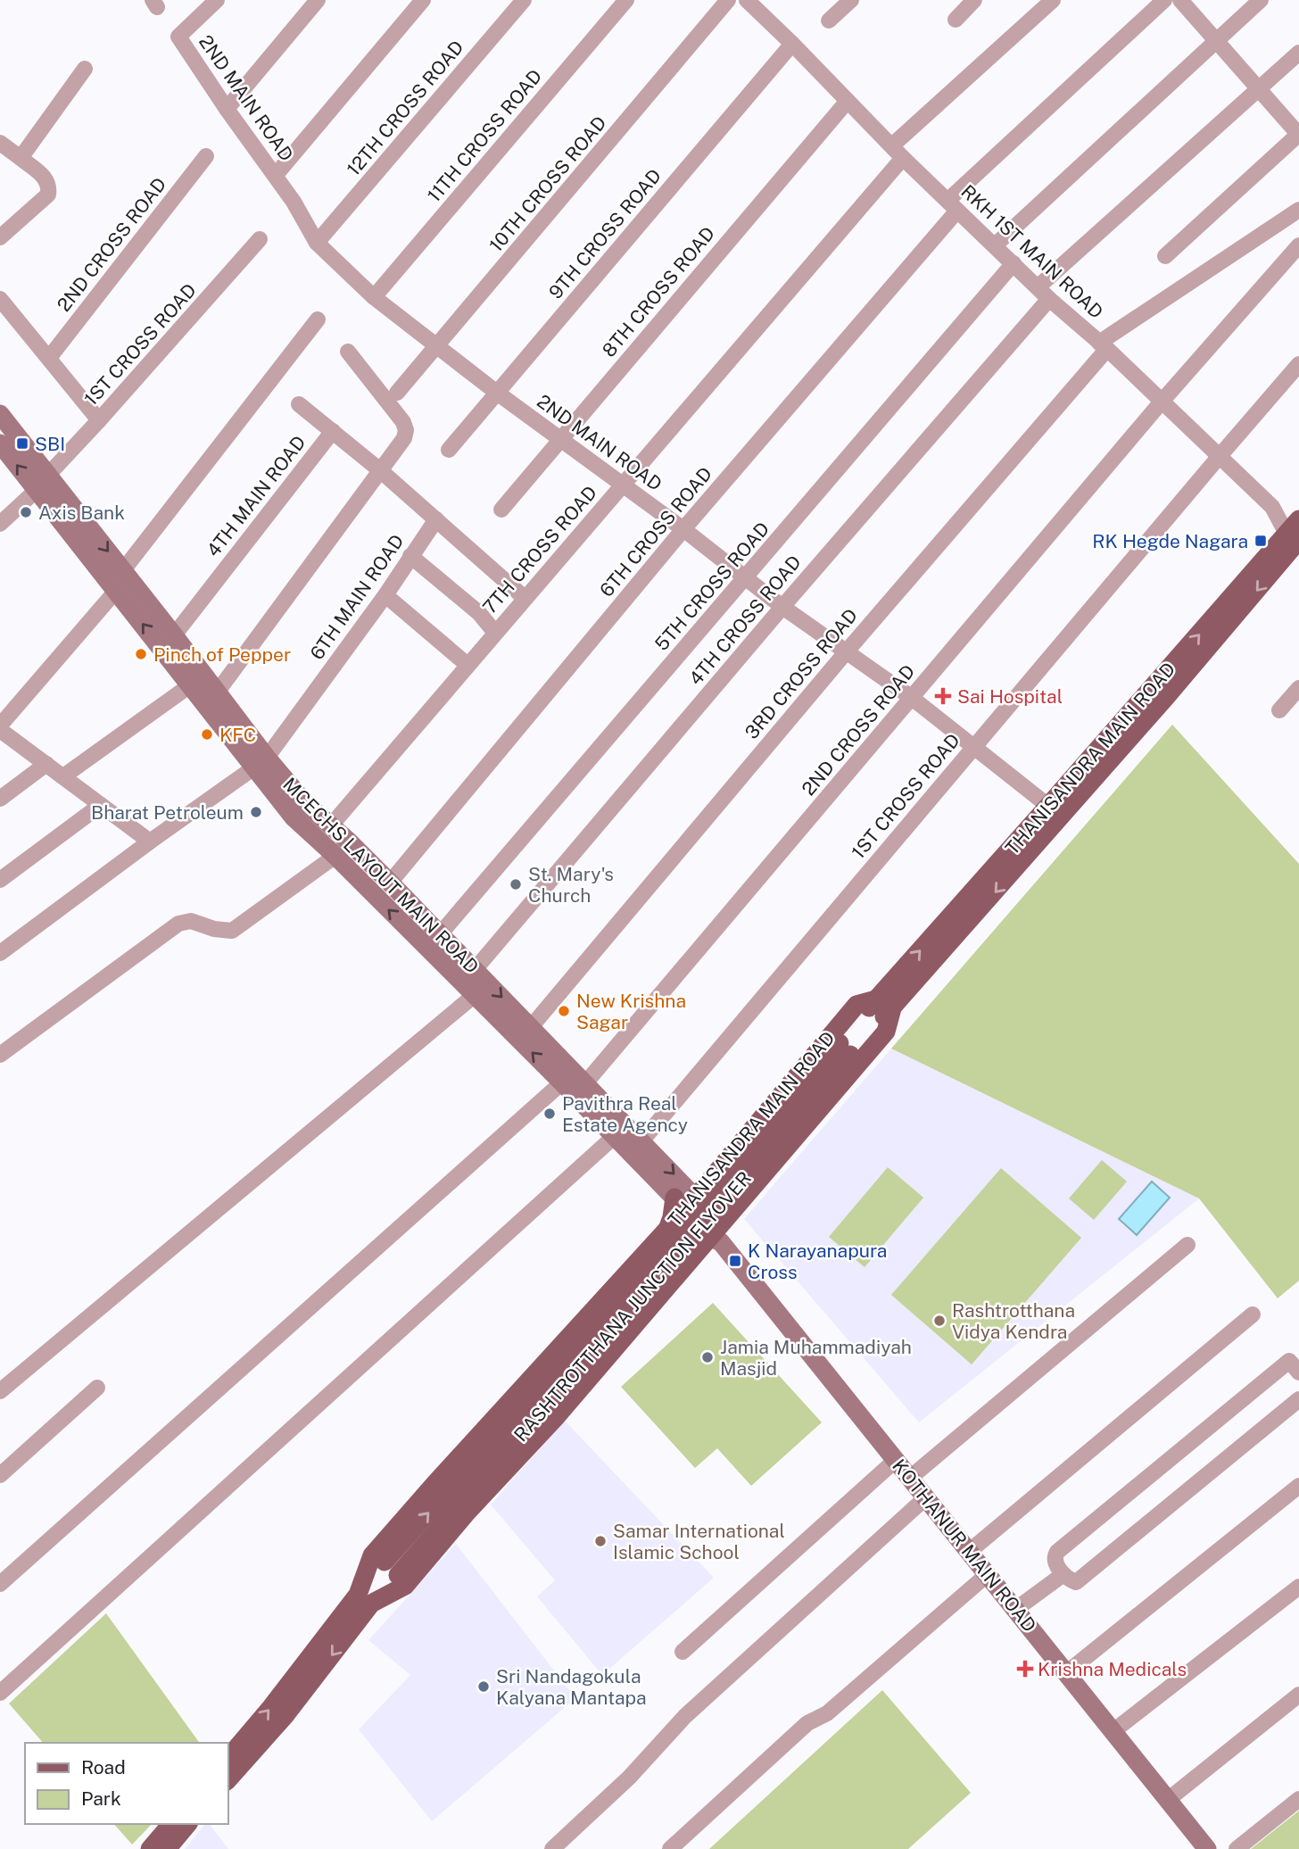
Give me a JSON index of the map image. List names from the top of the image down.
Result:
{
  "streets": {
    "main road": [
      "THANISANDRA MAIN ROAD",
      "MCECHS LAYOUT MAIN ROAD",
      "RASHTROTTHANA JUNCTION FLYOVER",
      "KOTHANUR MAIN ROAD"
    ],
    "street": [
      "2ND MAIN ROAD",
      "12TH CROSS ROAD",
      "11TH CROSS ROAD",
      "10TH CROSS ROAD",
      "9TH CROSS ROAD",
      "2ND CROSS ROAD",
      "RKH 1ST MAIN ROAD",
      "8TH CROSS ROAD",
      "1ST CROSS ROAD",
      "4TH MAIN ROAD",
      "6TH CROSS ROAD",
      "7TH CROSS ROAD",
      "5TH CROSS ROAD",
      "6TH MAIN ROAD",
      "4TH CROSS ROAD",
      "3RD CROSS ROAD"
    ]
  },
  "crossings": [
    ["2ND MAIN ROAD", "12TH CROSS ROAD"],
    ["2ND MAIN ROAD", "11TH CROSS ROAD"],
    ["2ND MAIN ROAD", "10TH CROSS ROAD"],
    ["2ND MAIN ROAD", "9TH CROSS ROAD"],
    ["2ND MAIN ROAD", "2ND CROSS ROAD"],
    ["2ND MAIN ROAD", "8TH CROSS ROAD"],
    ["2ND MAIN ROAD", "1ST CROSS ROAD"],
    ["2ND MAIN ROAD", "6TH CROSS ROAD"],
    ["2ND MAIN ROAD", "7TH CROSS ROAD"],
    ["2ND MAIN ROAD", "5TH CROSS ROAD"],
    ["2ND MAIN ROAD", "4TH CROSS ROAD"],
    ["2ND MAIN ROAD", "3RD CROSS ROAD"],
    ["2ND MAIN ROAD", "THANISANDRA MAIN ROAD"],
    ["9TH CROSS ROAD", "RKH 1ST MAIN ROAD"],
    ["2ND CROSS ROAD", "RKH 1ST MAIN ROAD"],
    ["2ND CROSS ROAD", "MCECHS LAYOUT MAIN ROAD"],
    ["RKH 1ST MAIN ROAD", "8TH CROSS ROAD"],
    ["RKH 1ST MAIN ROAD", "1ST CROSS ROAD"],
    ["RKH 1ST MAIN ROAD", "6TH CROSS ROAD"],
    ["RKH 1ST MAIN ROAD", "7TH CROSS ROAD"],
    ["RKH 1ST MAIN ROAD", "5TH CROSS ROAD"],
    ["RKH 1ST MAIN ROAD", "4TH CROSS ROAD"],
    ["RKH 1ST MAIN ROAD", "3RD CROSS ROAD"],
    ["RKH 1ST MAIN ROAD", "THANISANDRA MAIN ROAD"],
    ["1ST CROSS ROAD", "MCECHS LAYOUT MAIN ROAD"],
    ["4TH MAIN ROAD", "MCECHS LAYOUT MAIN ROAD"],
    ["6TH CROSS ROAD", "MCECHS LAYOUT MAIN ROAD"],
    ["7TH CROSS ROAD", "MCECHS LAYOUT MAIN ROAD"],
    ["5TH CROSS ROAD", "MCECHS LAYOUT MAIN ROAD"],
    ["6TH MAIN ROAD", "MCECHS LAYOUT MAIN ROAD"],
    ["4TH CROSS ROAD", "MCECHS LAYOUT MAIN ROAD"],
    ["3RD CROSS ROAD", "MCECHS LAYOUT MAIN ROAD"],
    ["THANISANDRA MAIN ROAD", "MCECHS LAYOUT MAIN ROAD"],
    ["THANISANDRA MAIN ROAD", "RASHTROTTHANA JUNCTION FLYOVER"],
    ["THANISANDRA MAIN ROAD", "KOTHANUR MAIN ROAD"],
    ["MCECHS LAYOUT MAIN ROAD", "KOTHANUR MAIN ROAD"]
  ],
  "places": {
    "transit": ["SBI", "RK Hegde Nagara", "K Narayanapura Cross"],
    "other": [
      "Axis Bank",
      "Pinch of Pepper",
      "KFC",
      "Bharat Petroleum",
      "St. Mary's Church",
      "New Krishna Sagar",
      "Pavithra Real Estate Agency",
      "Rashtrotthana Vidya Kendra",
      "Jamia Muhammadiyah Masjid",
      "Samar International Islamic School",
      "Sri Nandagokula Kalyana Mantapa"
    ],
    "health": ["Sai Hospital", "Krishna Medicals"]
  },
  "legend": ["Road", "Park"]
}
